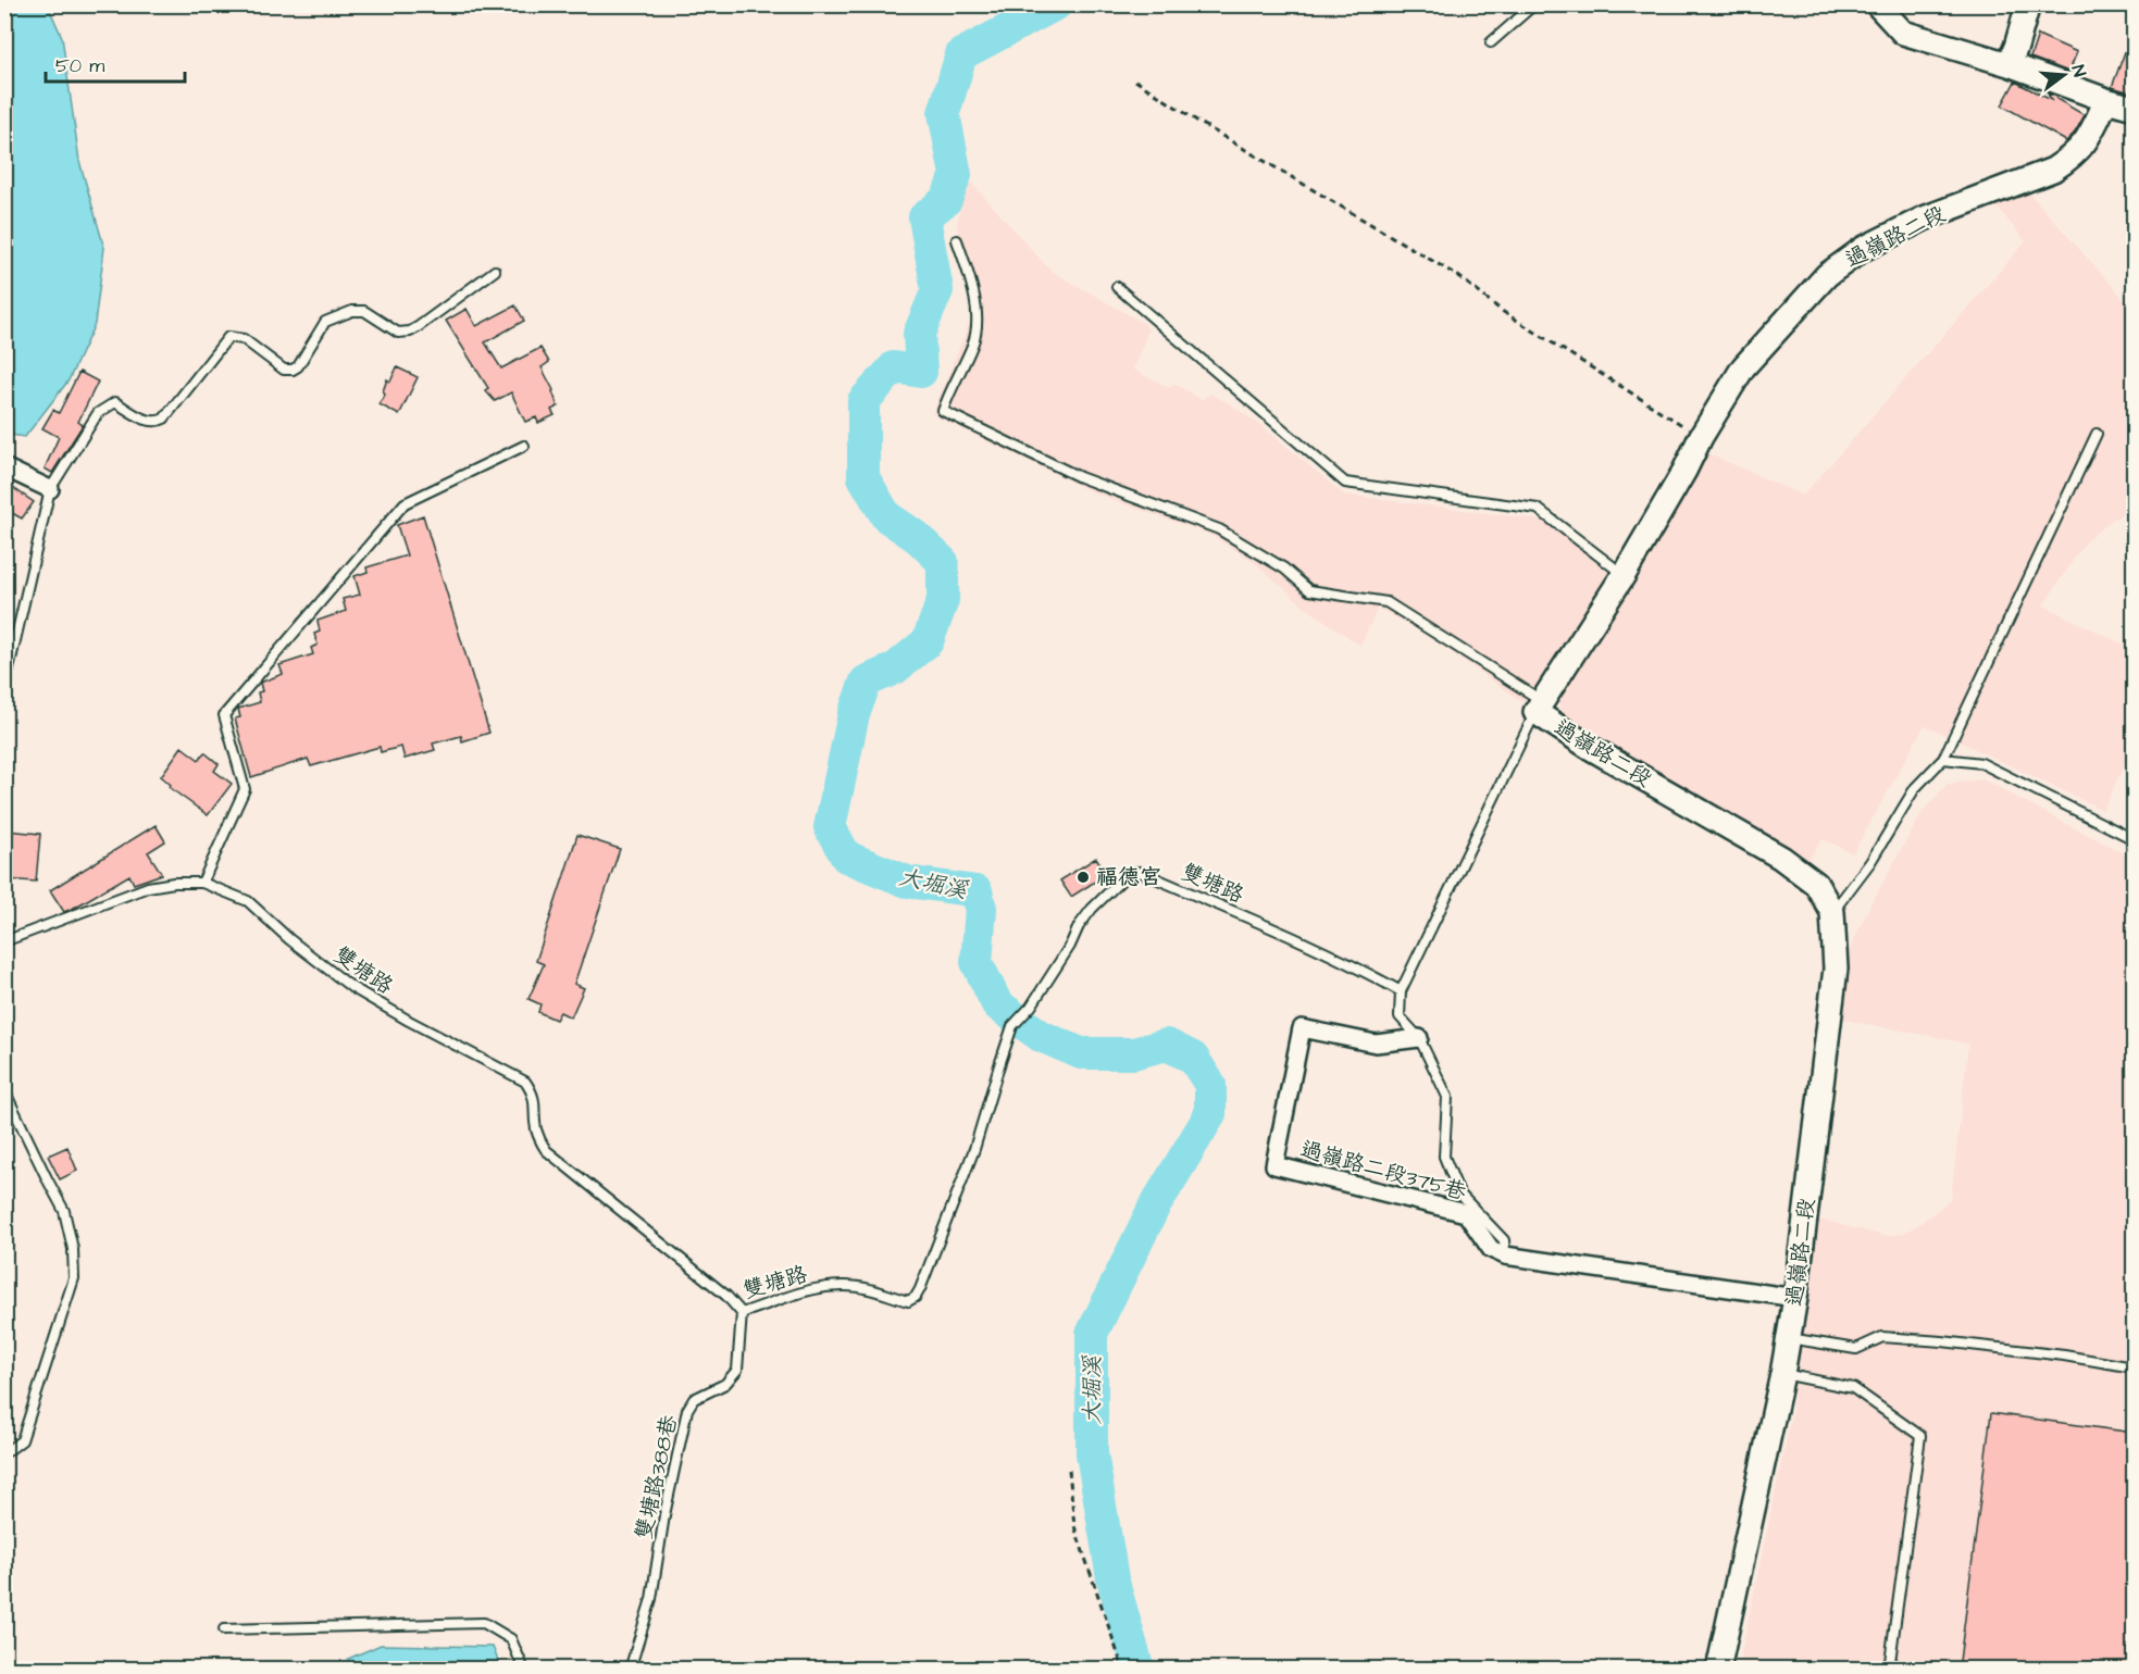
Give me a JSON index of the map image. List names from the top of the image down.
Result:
{
  "streets": {
    "street": ["過嶺路二段", "過嶺路二段375巷"],
    "lane": ["雙塘路", "雙塘路388巷"]
  },
  "crossings": [
    ["雙塘路", "雙塘路388巷"]
  ],
  "water": ["大堀溪"],
  "places": ["福德宮"],
  "scale_bar": "50 m",
  "north": "right"
}
